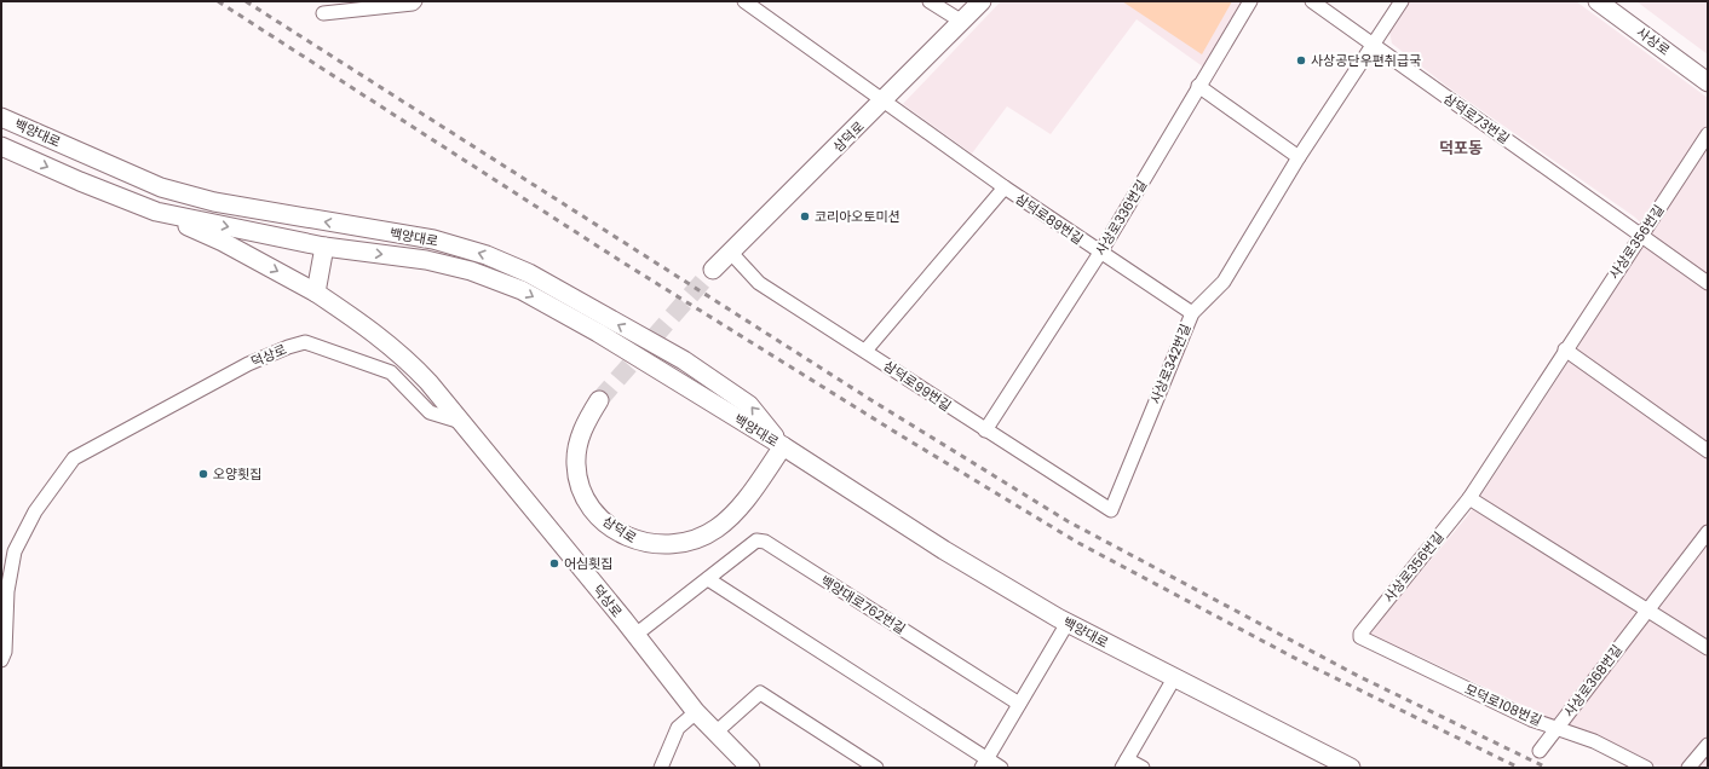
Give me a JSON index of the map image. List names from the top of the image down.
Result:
{
  "streets": {
    "main road": [
      "사상로",
      "백양대로",
      "삼덕로",
      "덕상로"
    ],
    "street": [
      "삼덕로73번길",
      "사상로336번길",
      "삼덕로89번길",
      "사상로356번길",
      "사상로342번길",
      "삼덕로99번길",
      "백양대로762번길",
      "사상로368번길",
      "모덕로108번길"
    ]
  },
  "crossings": [
    ["삼덕로73번길", "사상로356번길"],
    ["삼덕로73번길", "사상로342번길"],
    ["백양대로", "삼덕로"],
    ["백양대로", "덕상로"],
    ["삼덕로", "삼덕로89번길"],
    ["삼덕로", "삼덕로99번길"],
    ["사상로336번길", "삼덕로89번길"],
    ["사상로336번길", "삼덕로99번길"],
    ["삼덕로89번길", "사상로342번길"],
    ["삼덕로89번길", "삼덕로99번길"],
    ["사상로356번길", "모덕로108번길"],
    ["덕상로", "백양대로762번길"],
    ["사상로342번길", "삼덕로99번길"],
    ["사상로368번길", "모덕로108번길"]
  ],
  "districts": ["덕포동"],
  "places": [
    "사상공단우편취급국",
    "코리아오토미션",
    "오양횟집",
    "어심횟집"
  ]
}
